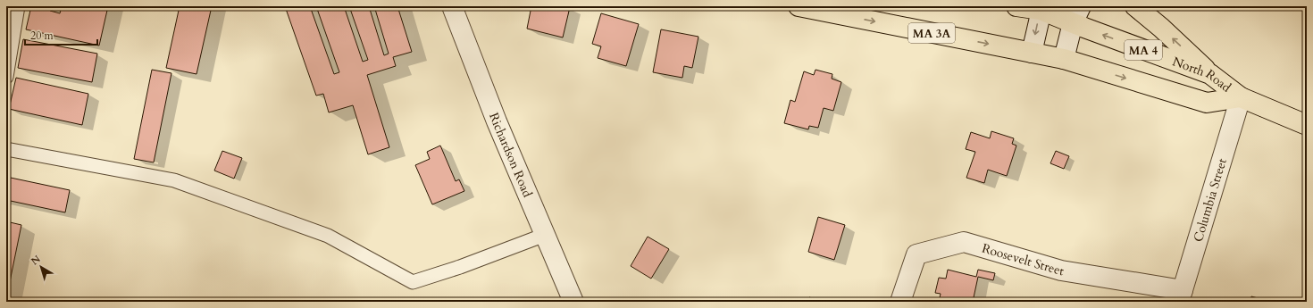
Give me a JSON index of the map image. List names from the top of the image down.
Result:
{
  "streets": {
    "main road": ["MA 3A", "MA 4", "North Road"],
    "street": ["Richardson Road", "Columbia Street", "Roosevelt Street"]
  },
  "crossings": [
    ["MA 3A", "North Road"],
    ["MA 4", "North Road"],
    ["North Road", "Columbia Street"],
    ["Columbia Street", "Roosevelt Street"]
  ],
  "scale_bar": "20 m",
  "north": "top left"
}
